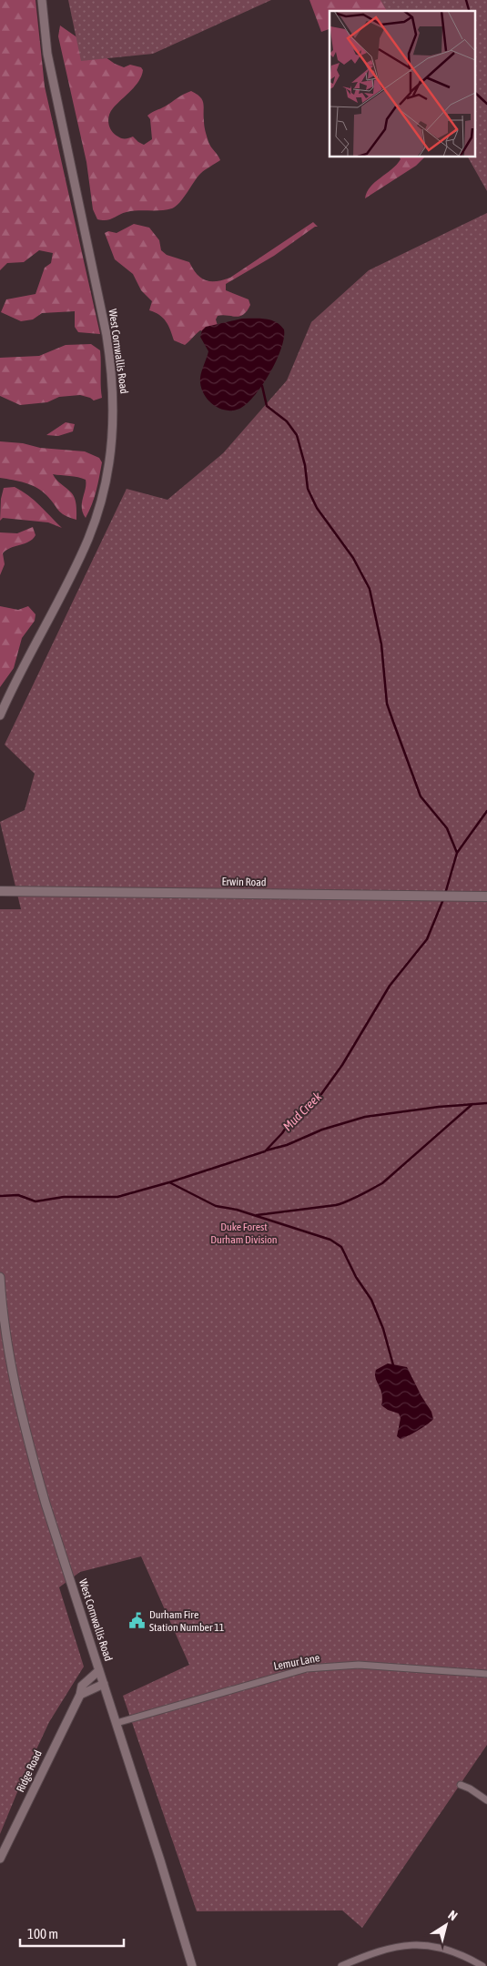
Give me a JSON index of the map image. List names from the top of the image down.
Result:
{
  "streets": {
    "main road": ["Erwin Road"],
    "street": ["West Cornwallis Road", "Lemur Lane", "Ridge Road"]
  },
  "crossings": [
    ["West Cornwallis Road", "Lemur Lane"],
    ["West Cornwallis Road", "Ridge Road"]
  ],
  "water": ["Mud Creek"],
  "parks": ["Duke Forest Durham Division"],
  "places": {
    "public building": ["Durham Fire Station Number 11"]
  },
  "scale_bar": "100 m",
  "north": "top right"
}
